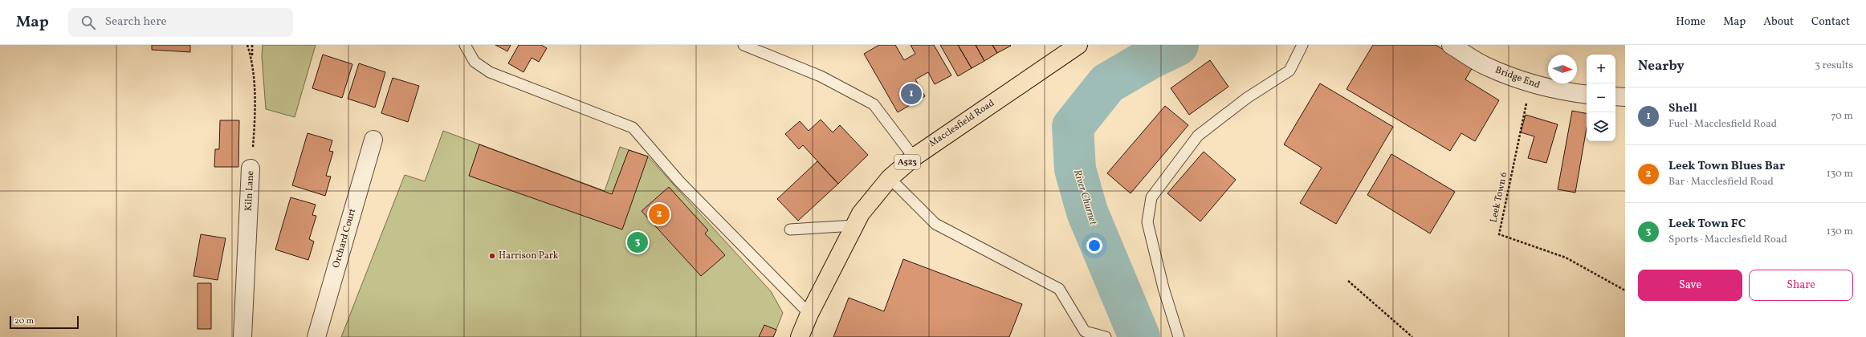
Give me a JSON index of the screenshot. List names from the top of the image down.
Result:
{
  "streets": {
    "highway": ["Macclesfield Road", "A523"],
    "street": ["Bridge End", "Kiln Lane", "Orchard Court"],
    "path": ["Leek Town 6"]
  },
  "crossings": [
    ["Bridge End", "Leek Town 6"]
  ],
  "water": ["River Churnet"],
  "places": ["Harrison Park"],
  "scale_bar": "20 m",
  "north": "right",
  "page": {
    "header": "Map",
    "search": "Search here",
    "nav": [
      "Home",
      "Map",
      "About",
      "Contact"
    ],
    "heading": ["Nearby", "3 results"],
    "map_buttons": ["+", "−"],
    "pins": ["1", "2", "3"],
    "list": [
      {
        "mark": "1",
        "name": "Shell",
        "note": "Fuel · Macclesfield Road",
        "value": "70 m"
      },
      {
        "mark": "2",
        "name": "Leek Town Blues Bar",
        "note": "Bar · Macclesfield Road",
        "value": "130 m"
      },
      {
        "mark": "3",
        "name": "Leek Town FC",
        "note": "Sports · Macclesfield Road",
        "value": "130 m"
      }
    ],
    "buttons": ["Save", "Share"],
    "scale": "20 m"
  }
}
